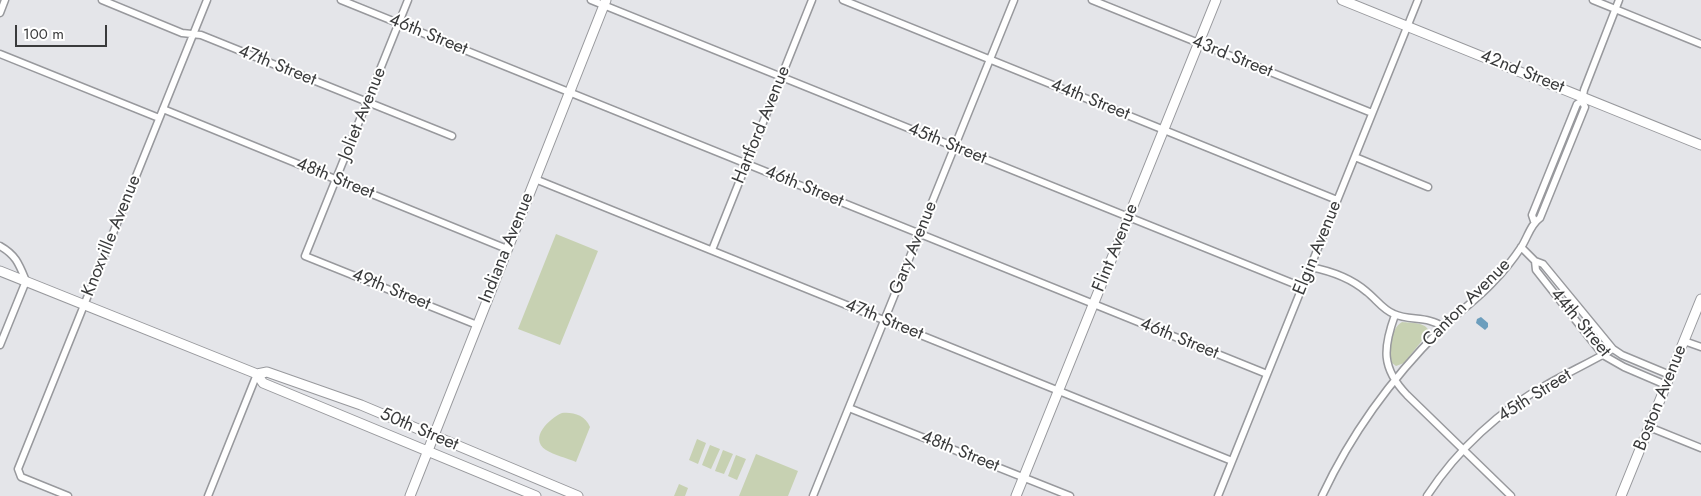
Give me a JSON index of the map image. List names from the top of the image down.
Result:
{
  "streets": {
    "main road": [
      "42nd Street",
      "Indiana Avenue",
      "Flint Avenue",
      "Boston Avenue",
      "50th Street"
    ],
    "street": [
      "46th Street",
      "43rd Street",
      "47th Street",
      "44th Street",
      "Joliet Avenue",
      "Hartford Avenue",
      "45th Street",
      "48th Street",
      "Knoxville Avenue",
      "Gary Avenue",
      "Elgin Avenue",
      "49th Street",
      "Canton Avenue"
    ]
  },
  "crossings": [
    ["46th Street", "Joliet Avenue"],
    ["46th Street", "Hartford Avenue"],
    ["46th Street", "Indiana Avenue"],
    ["46th Street", "Gary Avenue"],
    ["46th Street", "Flint Avenue"],
    ["46th Street", "Elgin Avenue"],
    ["43rd Street", "Flint Avenue"],
    ["43rd Street", "Elgin Avenue"],
    ["47th Street", "Joliet Avenue"],
    ["47th Street", "Hartford Avenue"],
    ["47th Street", "Knoxville Avenue"],
    ["47th Street", "Indiana Avenue"],
    ["47th Street", "Gary Avenue"],
    ["47th Street", "Flint Avenue"],
    ["47th Street", "Elgin Avenue"],
    ["42nd Street", "Elgin Avenue"],
    ["42nd Street", "Canton Avenue"],
    ["44th Street", "45th Street"],
    ["44th Street", "Gary Avenue"],
    ["44th Street", "Flint Avenue"],
    ["44th Street", "Elgin Avenue"],
    ["44th Street", "Canton Avenue"],
    ["44th Street", "Boston Avenue"],
    ["Joliet Avenue", "48th Street"],
    ["Joliet Avenue", "49th Street"],
    ["Hartford Avenue", "45th Street"],
    ["45th Street", "Indiana Avenue"],
    ["45th Street", "Gary Avenue"],
    ["45th Street", "Flint Avenue"],
    ["45th Street", "Elgin Avenue"],
    ["48th Street", "Knoxville Avenue"],
    ["48th Street", "Indiana Avenue"],
    ["48th Street", "Gary Avenue"],
    ["48th Street", "Flint Avenue"],
    ["Knoxville Avenue", "50th Street"],
    ["Indiana Avenue", "49th Street"],
    ["Indiana Avenue", "50th Street"]
  ],
  "scale_bar": "100 m"
}
